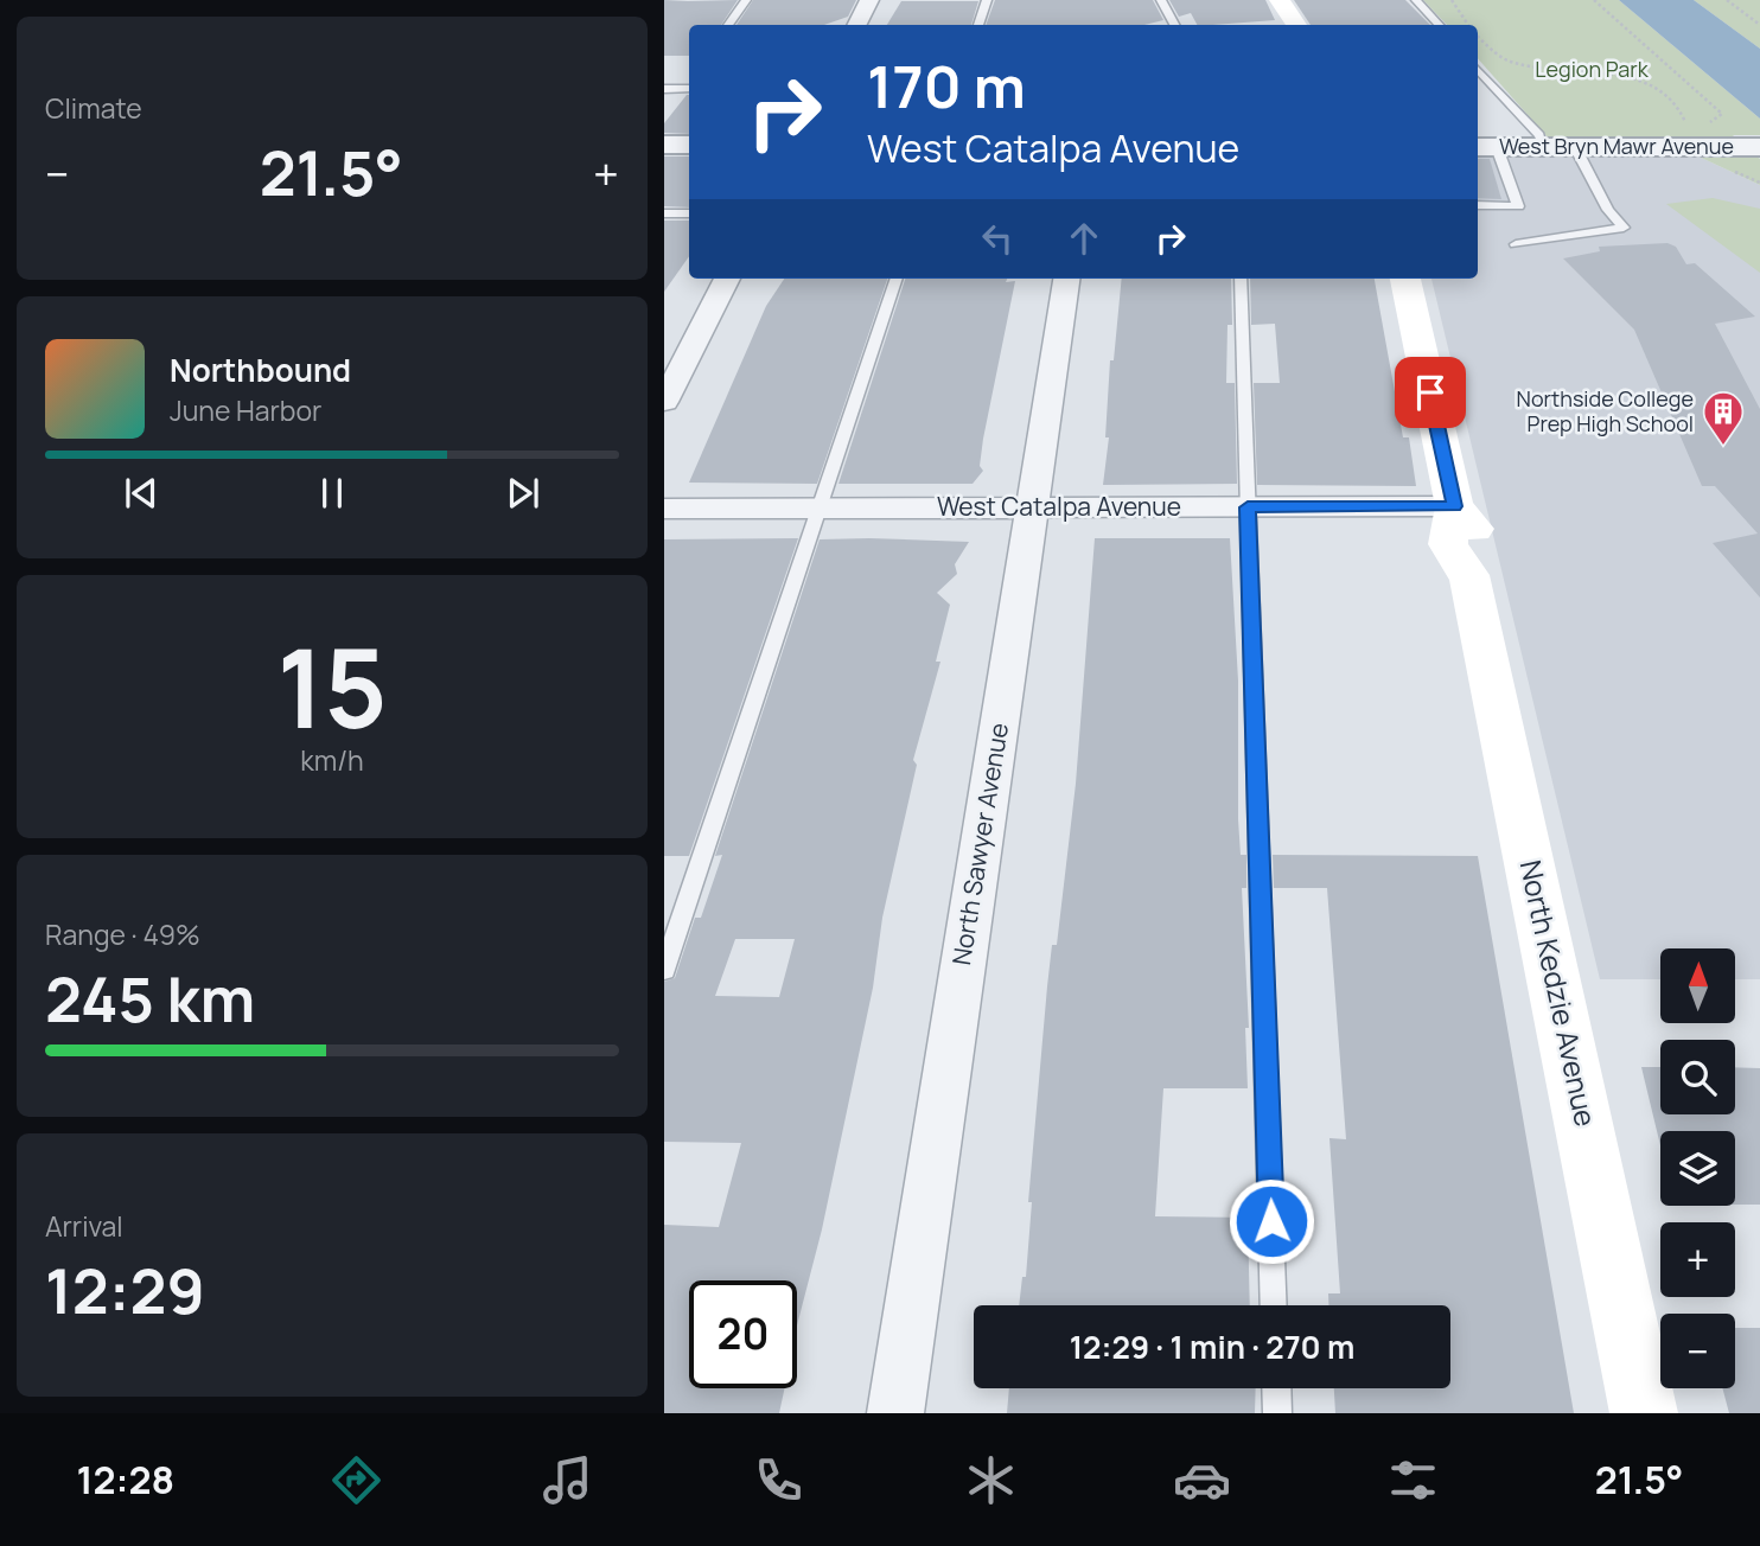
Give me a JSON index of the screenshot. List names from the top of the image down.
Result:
{
  "streets": {
    "main road": ["North Kedzie Avenue"],
    "street": ["West Bryn Mawr Avenue", "West Catalpa Avenue", "North Sawyer Avenue"]
  },
  "crossings": [
    ["West Catalpa Avenue", "North Sawyer Avenue"],
    ["West Catalpa Avenue", "North Kedzie Avenue"]
  ],
  "parks": ["Legion Park"],
  "places": {
    "building": ["Northside College Prep High School"]
  },
  "north": "top",
  "page": {
    "tile": [
      "Climate",
      ["15", "km/h"],
      ["Range · 49%", "245 km"],
      ["Arrival", "12:29"]
    ],
    "turn": ["170 m", "West Catalpa Avenue"],
    "heat": ["−", "21.5°", "+"],
    "song": ["Northbound", "June Harbor"],
    "map_buttons": ["+", "−"],
    "limit": "20",
    "trip": "12:29 · 1 min · 270 m",
    "tabs": ["12:28", "21.5°"]
  }
}
